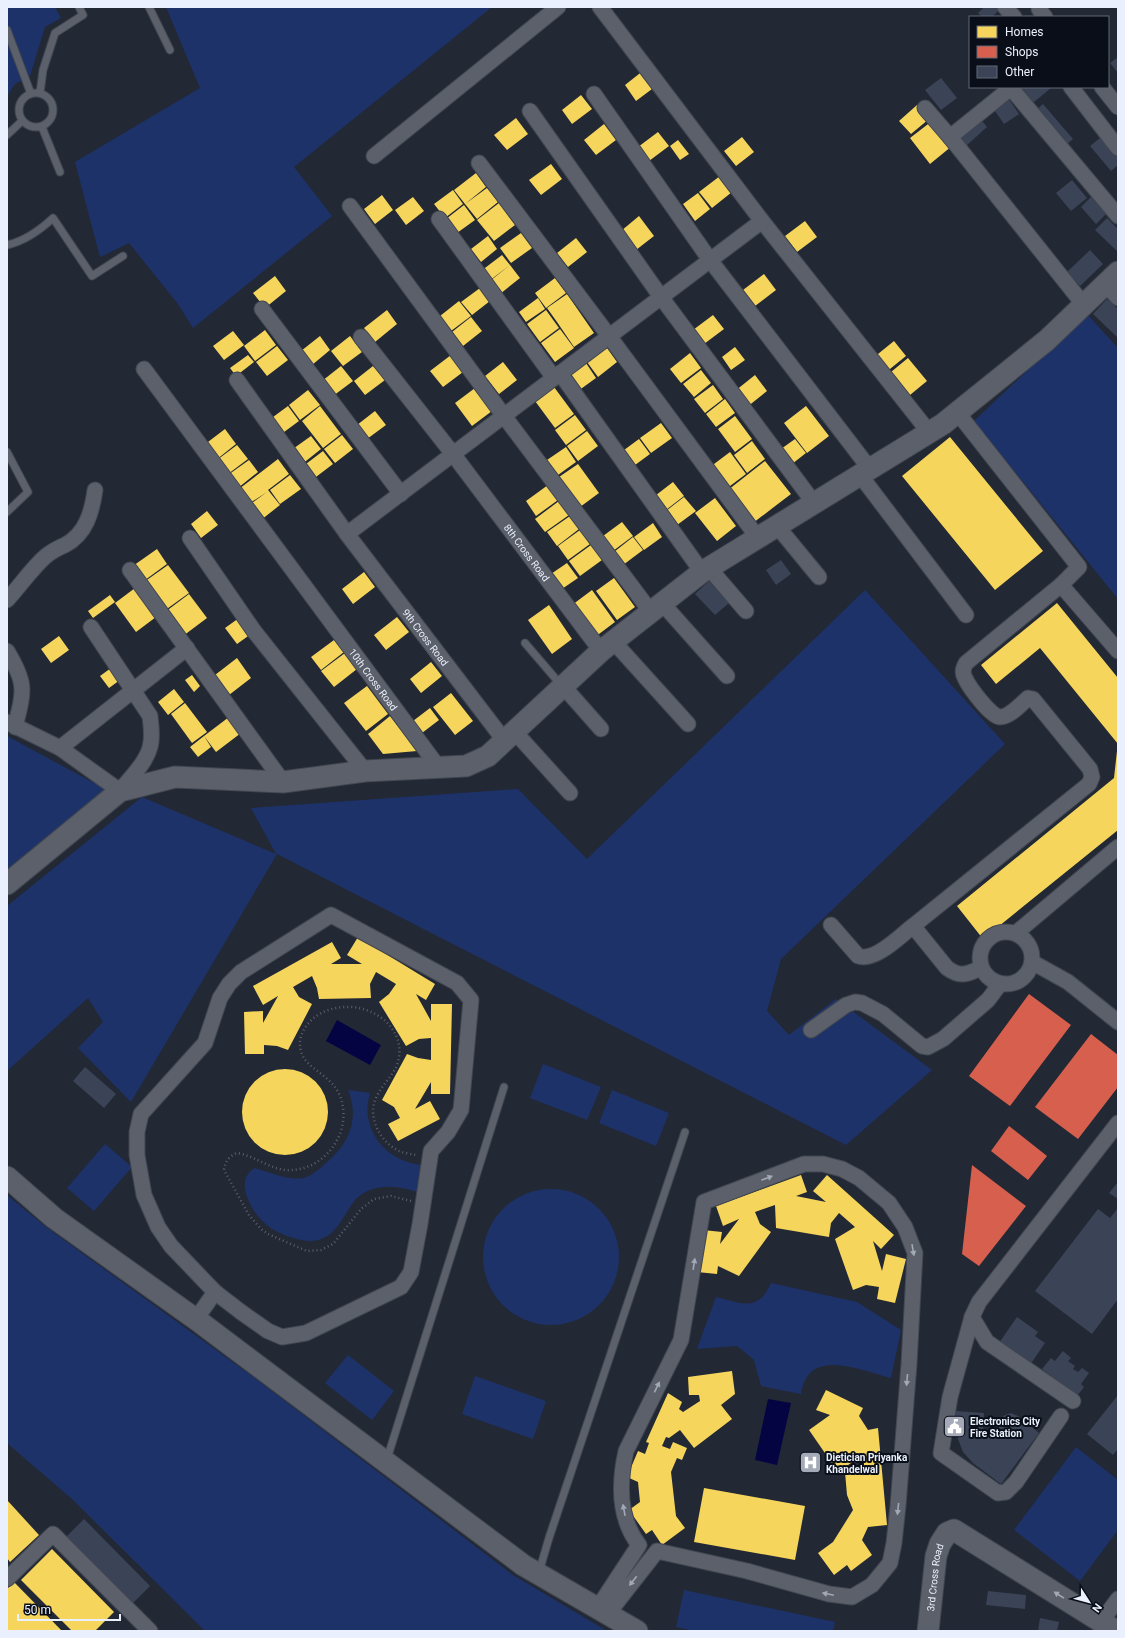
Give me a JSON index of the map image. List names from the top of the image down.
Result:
{
  "streets": {
    "street": [
      "8th Cross Road",
      "9th Cross Road",
      "10th Cross Road",
      "3rd Cross Road"
    ]
  },
  "places": {
    "public building": ["Electronics City Fire Station"],
    "hospital": ["Dietician Priyanka Khandelwal"]
  },
  "legend": ["Homes", "Shops", "Other"],
  "scale_bar": "50 m",
  "north": "bottom right"
}
